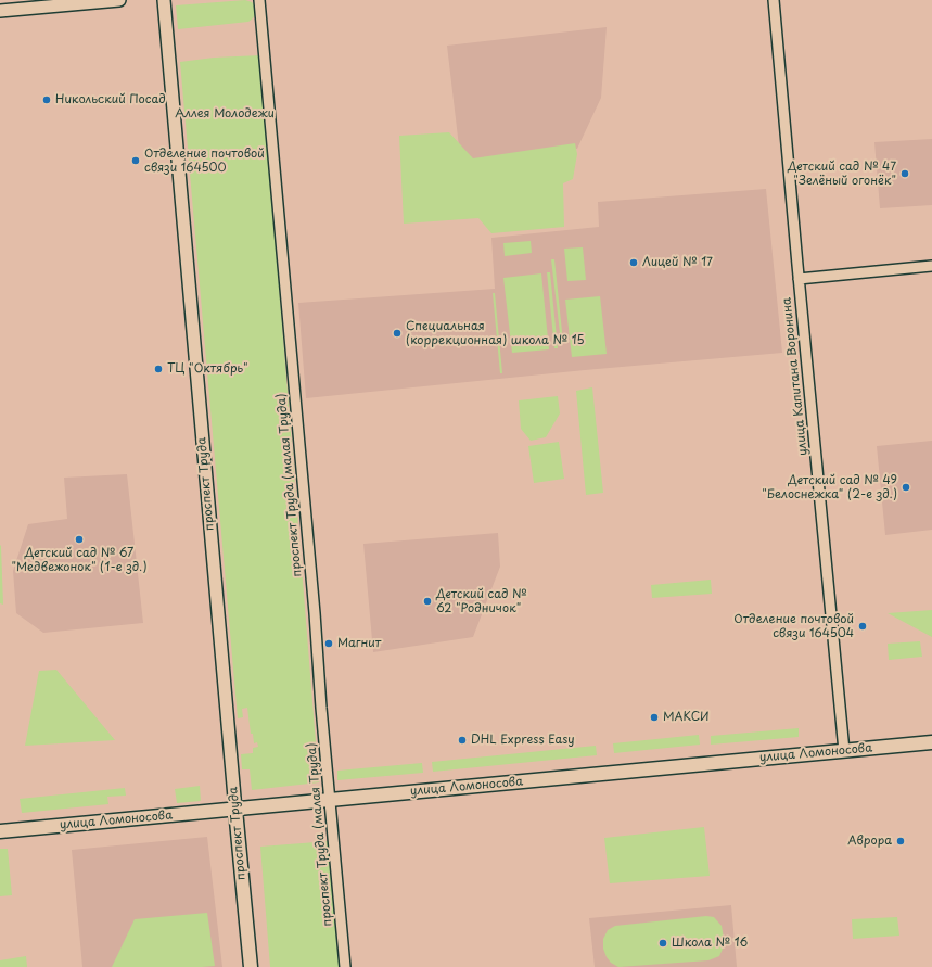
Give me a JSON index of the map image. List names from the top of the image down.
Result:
{
  "streets": {
    "main road": ["проспект Труда", "улица Ломоносова"],
    "street": ["улица Капитана Воронина", "проспект Труда (малая Труда)"]
  },
  "crossings": [
    ["улица Капитана Воронина", "улица Ломоносова"],
    ["проспект Труда", "улица Ломоносова"],
    ["проспект Труда (малая Труда)", "улица Ломоносова"]
  ],
  "parks": ["Аллея Молодежи"],
  "places": [
    "Никольский Посад",
    "Отделение почтовой связи 164500",
    "Детский сад № 47 \"Зелёный огонёк\"",
    "Лицей № 17",
    "Специальная (коррекционная) школа № 15",
    "ТЦ \"Октябрь\"",
    "Детский сад № 49 \"Белоснежка\" (2-е зд.)",
    "Детский сад № 67 \"Медвежонок\" (1-е зд.)",
    "Детский сад № 62 \"Родничок\"",
    "Отделение почтовой связи 164504",
    "Магнит",
    "МАКСИ",
    "DHL Express Easy",
    "Аврора",
    "Школа № 16"
  ]
}
